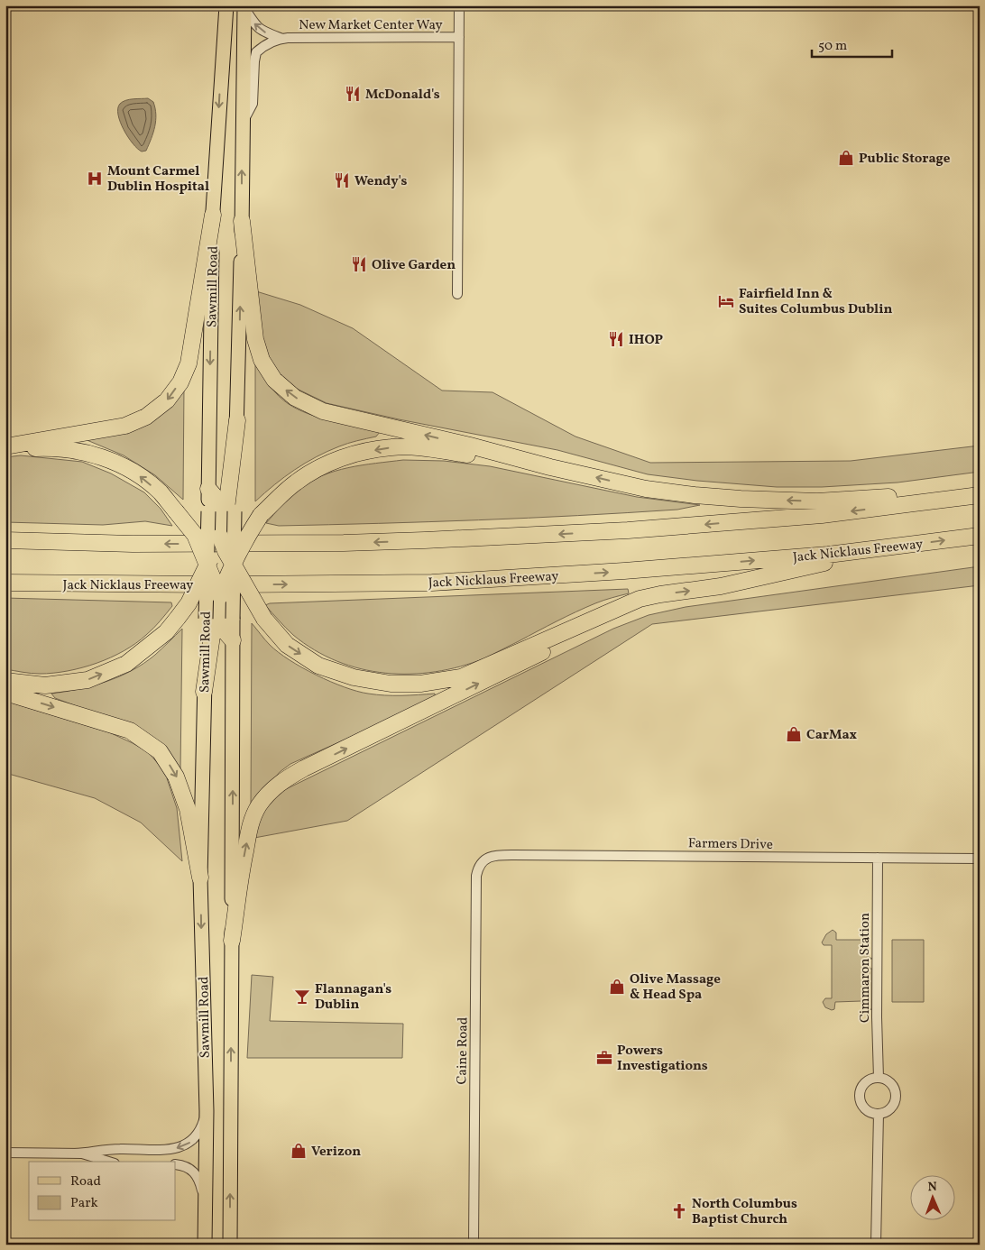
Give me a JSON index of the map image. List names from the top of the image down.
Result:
{
  "streets": {
    "highway": ["Jack Nicklaus Freeway"],
    "main road": ["Sawmill Road"],
    "street": [
      "New Market Center Way",
      "Farmers Drive",
      "Cimmaron Station",
      "Caine Road"
    ]
  },
  "crossings": [
    ["New Market Center Way", "Sawmill Road"],
    ["Farmers Drive", "Cimmaron Station"],
    ["Farmers Drive", "Caine Road"]
  ],
  "places": {
    "restaurant": [
      "McDonald's",
      "Wendy's",
      "Olive Garden",
      "IHOP"
    ],
    "shop": [
      "Public Storage",
      "CarMax",
      "Olive Massage & Head Spa",
      "Verizon"
    ],
    "hospital": ["Mount Carmel Dublin Hospital"],
    "hotel": ["Fairfield Inn & Suites Columbus Dublin"],
    "bar": ["Flannagan's Dublin"],
    "office": ["Powers Investigations"],
    "church": ["North Columbus Baptist Church"]
  },
  "legend": ["Road", "Park"],
  "scale_bar": "50 m",
  "north": "top"
}
